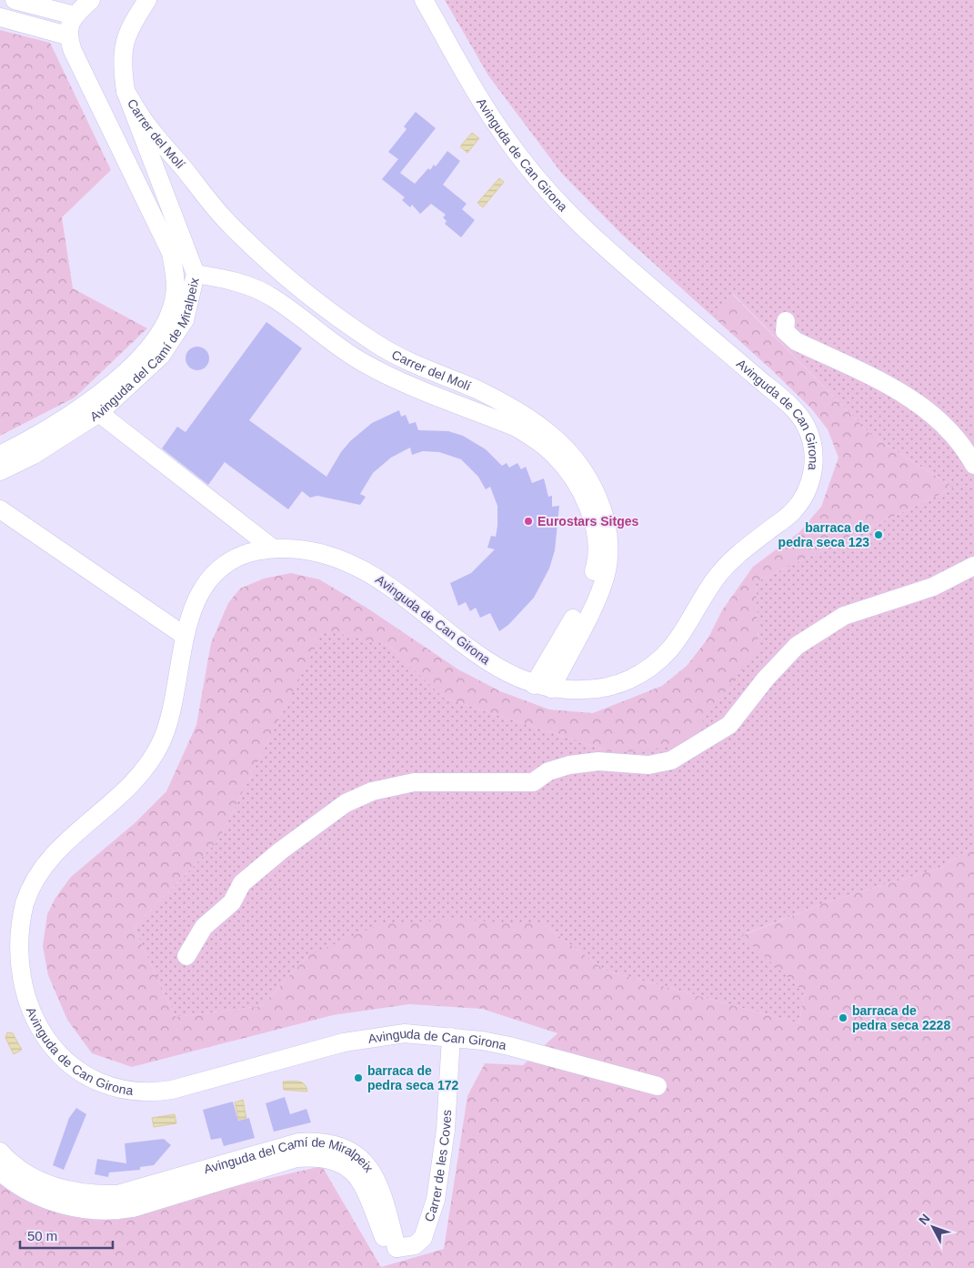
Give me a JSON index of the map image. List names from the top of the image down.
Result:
{
  "streets": {
    "street": [
      "Carrer del Molí",
      "Avinguda de Can Girona",
      "Avinguda del Camí de Miralpeix",
      "Carrer de les Coves"
    ]
  },
  "crossings": [
    ["Carrer del Molí", "Avinguda de Can Girona"],
    ["Carrer del Molí", "Avinguda del Camí de Miralpeix"],
    ["Avinguda de Can Girona", "Carrer de les Coves"],
    ["Avinguda del Camí de Miralpeix", "Carrer de les Coves"]
  ],
  "places": [
    "Eurostars Sitges",
    "barraca de pedra seca 123",
    "barraca de pedra seca 2228",
    "barraca de pedra seca 172"
  ],
  "scale_bar": "50 m",
  "north": "top left"
}
